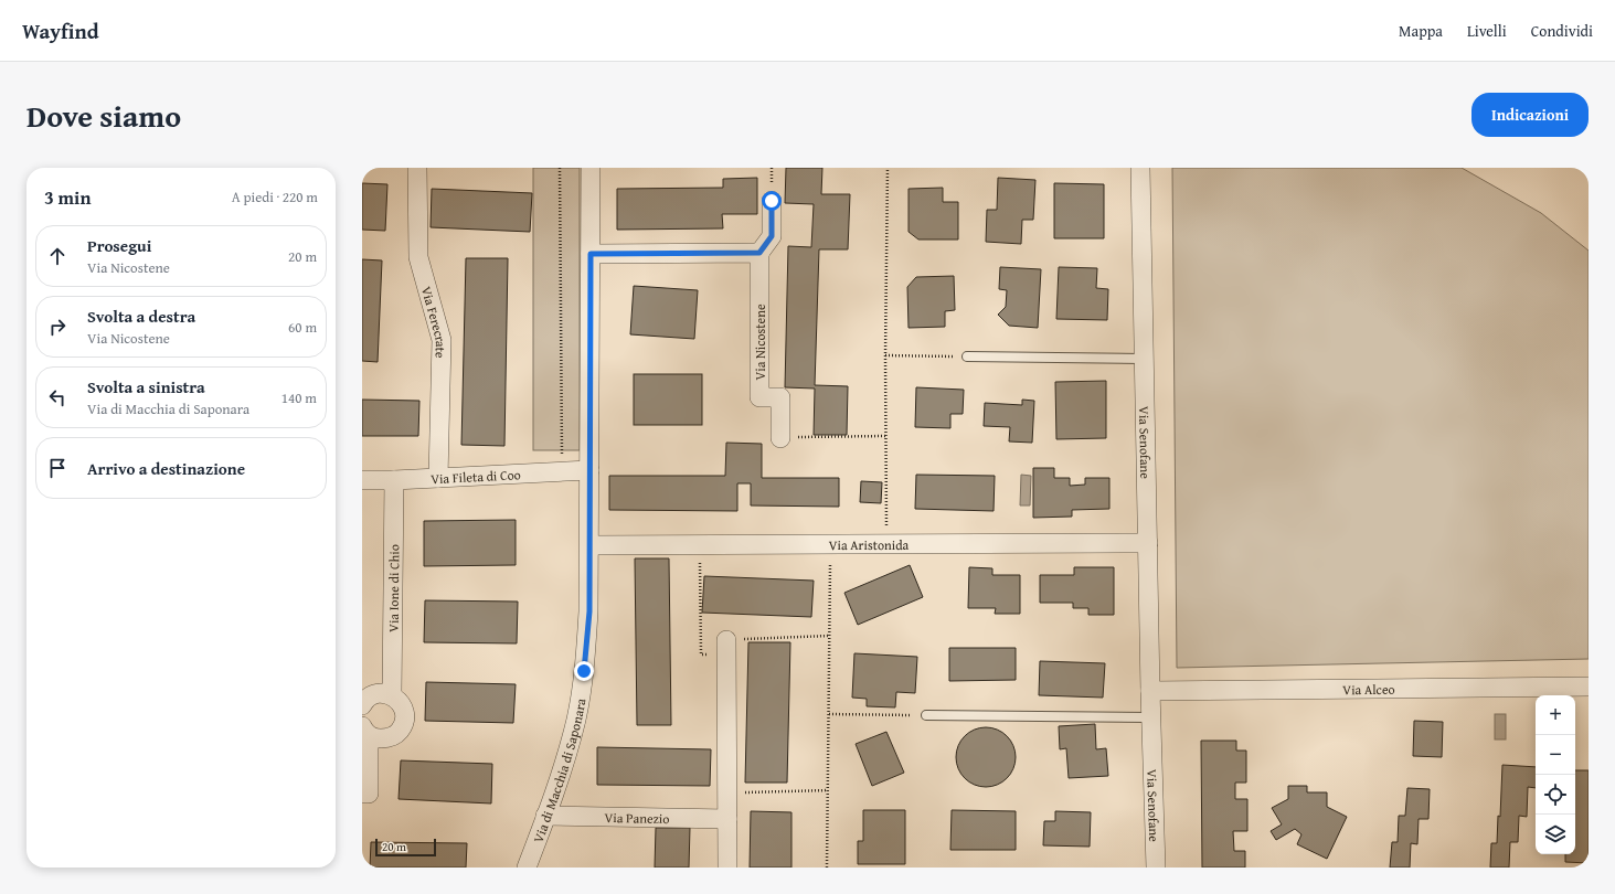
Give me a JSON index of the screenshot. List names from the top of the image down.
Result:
{
  "streets": {
    "street": [
      "Via Ferecrate",
      "Via Nicostene",
      "Via Senofane",
      "Via Fileta di Coo",
      "Via Aristonida",
      "Via Ione di Chio",
      "Via Alceo",
      "Via di Macchia di Saponara",
      "Via Panezio"
    ]
  },
  "crossings": [
    ["Via Ferecrate", "Via Fileta di Coo"],
    ["Via Senofane", "Via Aristonida"],
    ["Via Senofane", "Via Alceo"],
    ["Via Fileta di Coo", "Via Ione di Chio"],
    ["Via Fileta di Coo", "Via di Macchia di Saponara"],
    ["Via Aristonida", "Via di Macchia di Saponara"],
    ["Via di Macchia di Saponara", "Via Panezio"]
  ],
  "scale_bar": "20 m",
  "page": {
    "header": "Wayfind",
    "nav": ["Mappa", "Livelli", "Condividi"],
    "title": "Dove siamo",
    "buttons": "Indicazioni",
    "heading": ["3 min", "A piedi · 220 m"],
    "list": [
      ["Prosegui", "Via Nicostene", "20 m"],
      ["Svolta a destra", "Via Nicostene", "60 m"],
      ["Svolta a sinistra", "Via di Macchia di Saponara", "140 m"],
      "Arrivo a destinazione"
    ],
    "map_buttons": ["+", "−"],
    "scale": "20 m"
  }
}
